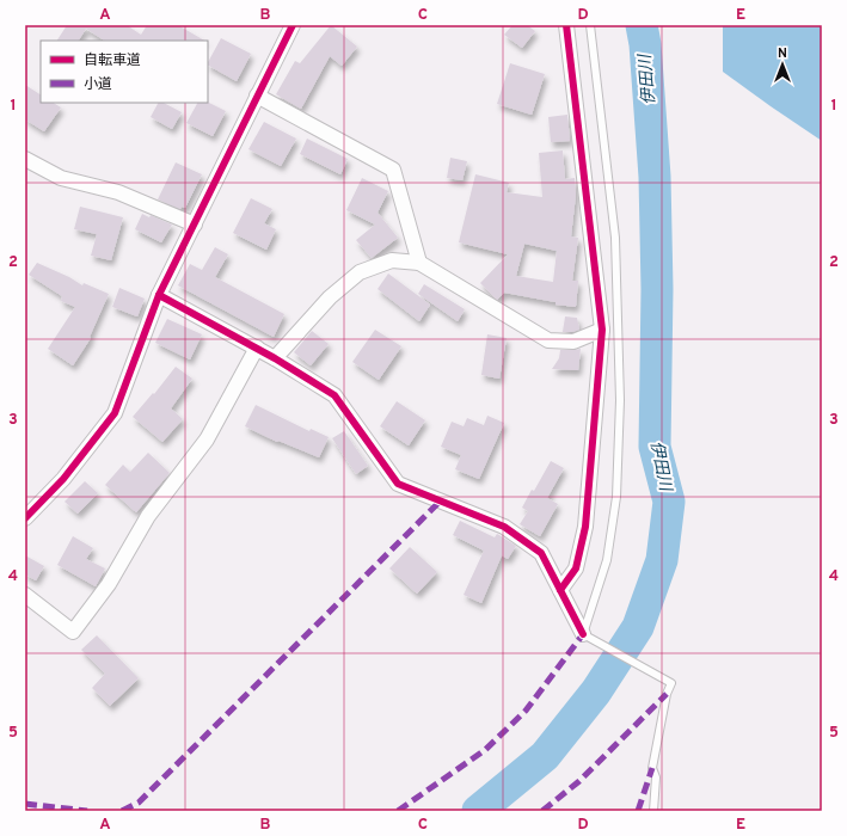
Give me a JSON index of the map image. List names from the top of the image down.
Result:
{
  "water": ["伊田川"],
  "legend": ["自転車道", "小道"],
  "north": "top",
  "grid": {
    "columns": [
      "A",
      "B",
      "C",
      "D",
      "E"
    ],
    "rows": [
      "1",
      "2",
      "3",
      "4",
      "5"
    ]
  }
}
